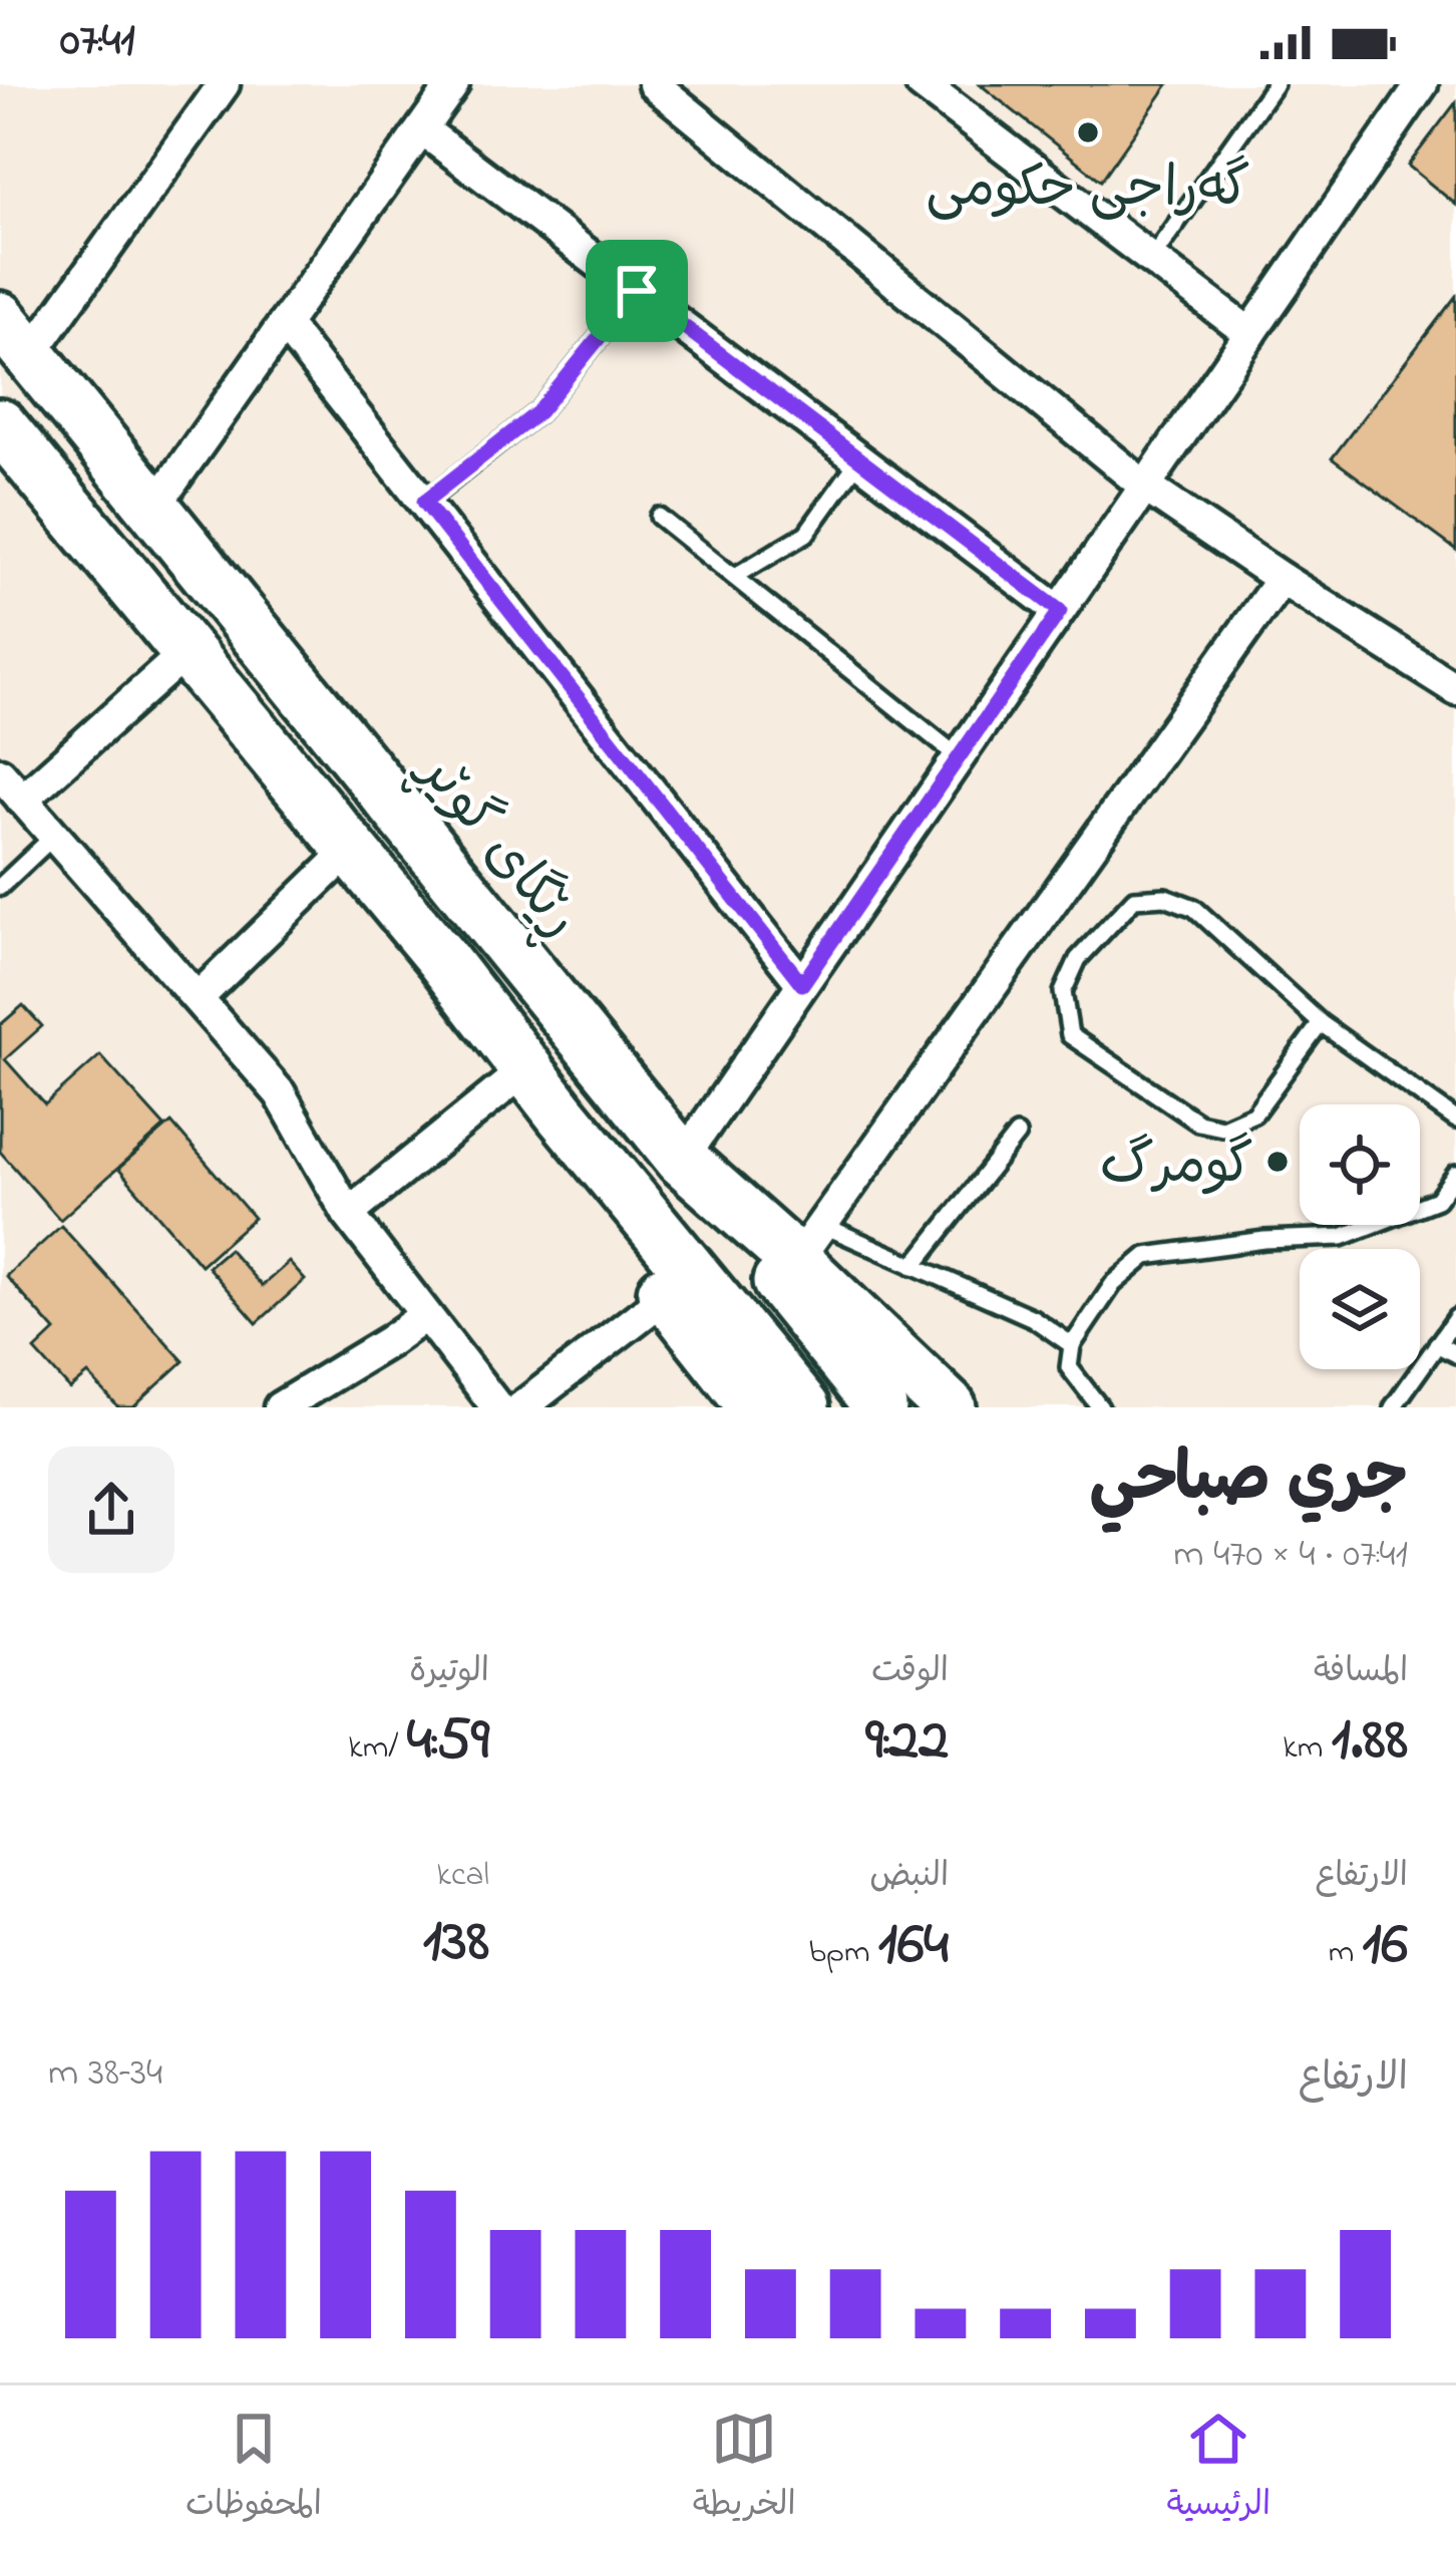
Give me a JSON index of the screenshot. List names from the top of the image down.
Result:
{
  "streets": {
    "highway": ["ڕێگای گوێڕ"]
  },
  "places": ["گەراجی حکومی", "گومرگ"],
  "page": {
    "status": "07:41",
    "heading": ["جري صباحي", "07:41 · 4 × 470 m"],
    "stats": [
      ["المسافة", "1.88 km"],
      ["الوقت", "9:22"],
      ["الوتيرة", "4:59 /km"],
      ["الارتفاع", "16 m"],
      ["النبض", "164 bpm"],
      ["kcal", "138"]
    ],
    "chart": ["الارتفاع", "34–38 m"],
    "tabs": ["الرئيسية", "الخريطة", "المحفوظات"]
  }
}
